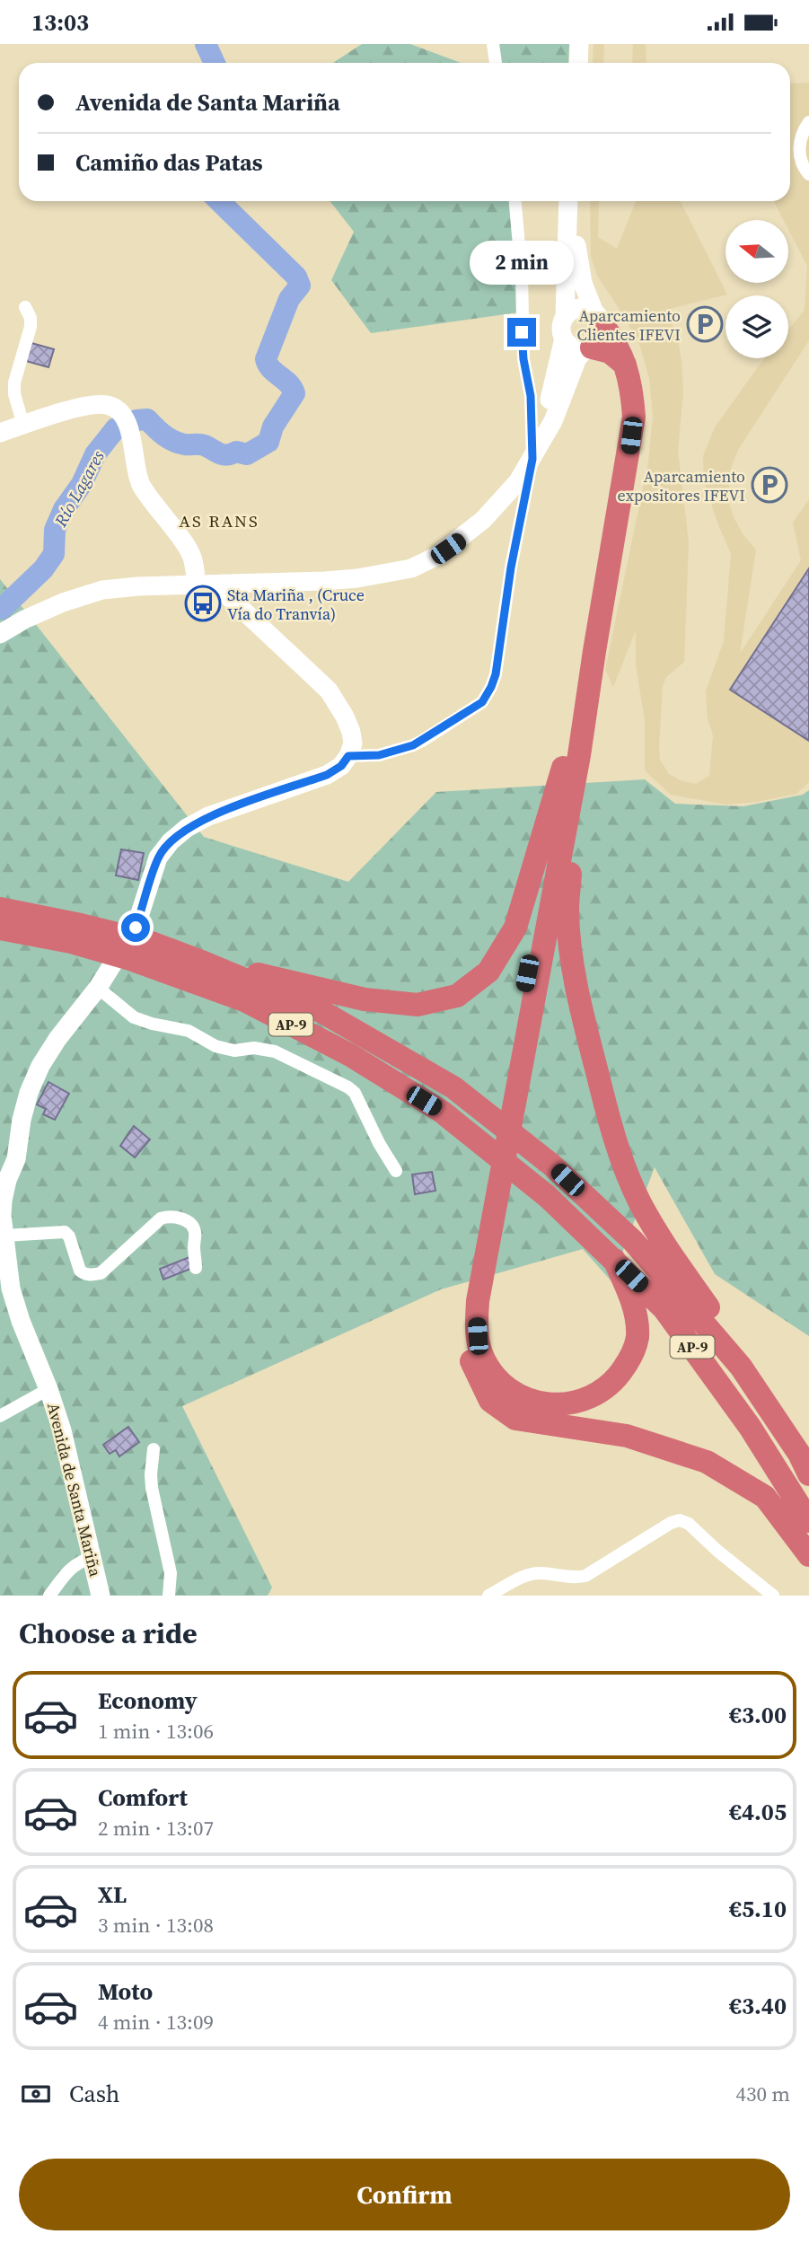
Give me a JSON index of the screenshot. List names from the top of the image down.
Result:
{
  "streets": {
    "highway": ["AP-9"],
    "main road": ["Avenida de Santa Mariña"]
  },
  "districts": ["AS RANS"],
  "water": ["Río Lagares"],
  "places": {
    "parking": ["Aparcamiento Clientes IFEVI", "Aparcamiento expositores IFEVI"],
    "bus stop": ["Sta Mariña , (Cruce Vía do Tranvía)"]
  },
  "north": "left",
  "page": {
    "status": "13:03",
    "banner": ["Avenida de Santa Mariña", "Camiño das Patas"],
    "bubble": "2 min",
    "heading": "Choose a ride",
    "list": [
      {
        "name": "Economy",
        "note": "1 min · 13:06",
        "value": "€3.00"
      },
      {
        "name": "Comfort",
        "note": "2 min · 13:07",
        "value": "€4.05"
      },
      {
        "name": "XL",
        "note": "3 min · 13:08",
        "value": "€5.10"
      },
      {
        "name": "Moto",
        "note": "4 min · 13:09",
        "value": "€3.40"
      }
    ],
    "pay": ["Cash", "430 m"],
    "buttons": "Confirm"
  }
}
